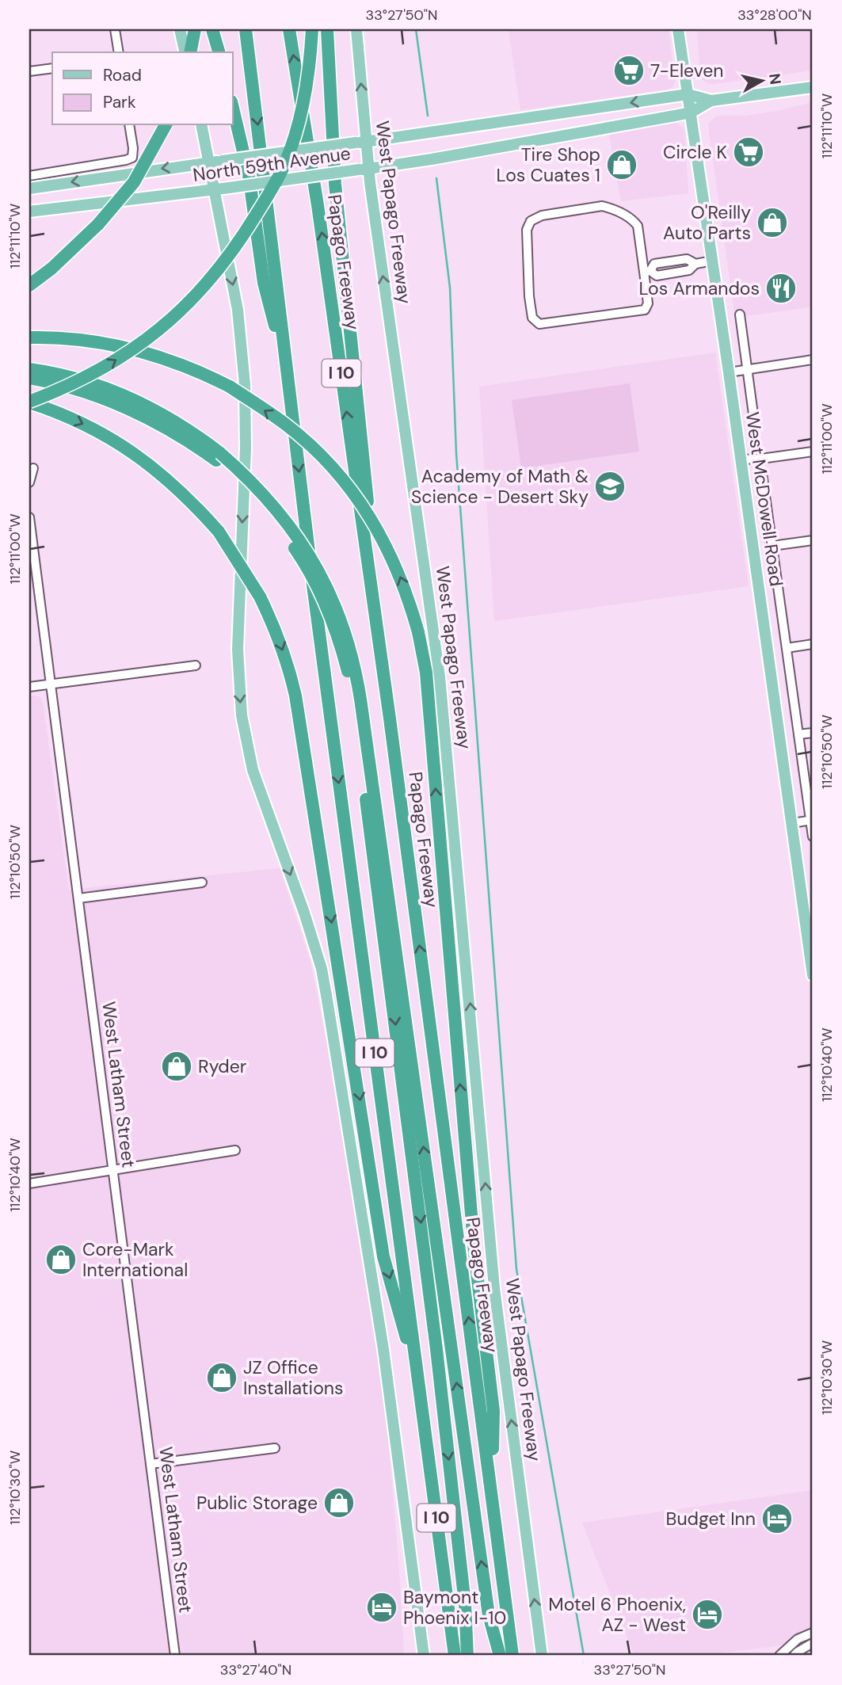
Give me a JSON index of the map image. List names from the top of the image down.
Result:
{
  "streets": {
    "highway": ["Papago Freeway", "I 10"],
    "main road": ["North 59th Avenue", "West Papago Freeway", "West McDowell Road"],
    "street": ["West Latham Street"]
  },
  "crossings": [
    ["North 59th Avenue", "West Papago Freeway"],
    ["North 59th Avenue", "West McDowell Road"]
  ],
  "one_way": ["West Papago Freeway"],
  "places": {
    "supermarket": ["7-Eleven", "Circle K"],
    "shop": [
      "Tire Shop Los Cuates 1",
      "O'Reilly Auto Parts",
      "Ryder",
      "Core-Mark International",
      "JZ Office Installations",
      "Public Storage"
    ],
    "restaurant": ["Los Armandos"],
    "school or university": ["Academy of Math & Science - Desert Sky"],
    "hotel": ["Budget Inn", "Baymont Phoenix I-10", "Motel 6 Phoenix, AZ - West"]
  },
  "legend": ["Road", "Park"],
  "north": "right",
  "coordinates": [
    "33°27'50\"N",
    "33°28'00\"N",
    "112°11'10\"W",
    "112°11'00\"W",
    "112°10'50\"W",
    "112°10'40\"W",
    "112°10'30\"W",
    "33°27'40\"N"
  ]
}
